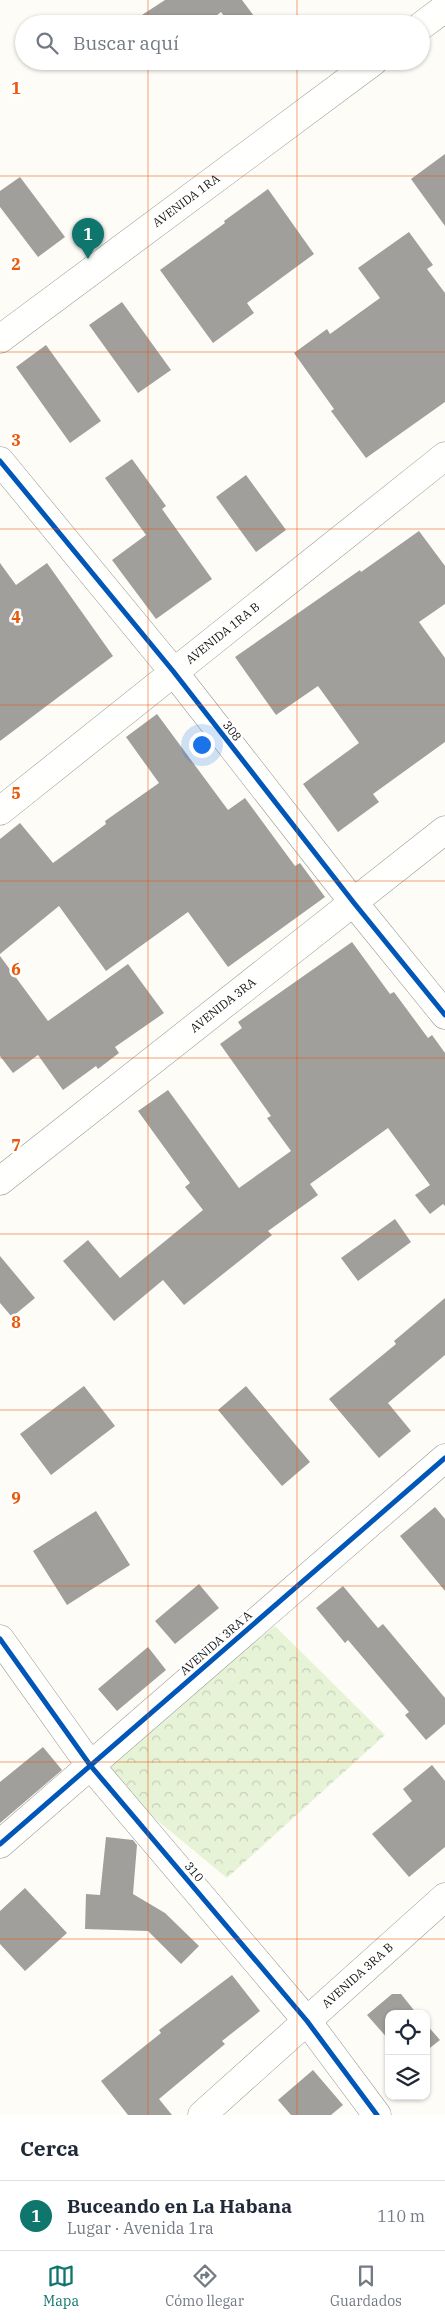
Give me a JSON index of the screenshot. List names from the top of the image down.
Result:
{
  "streets": {
    "street": [
      "AVENIDA 1RA",
      "AVENIDA 1RA B",
      "308",
      "AVENIDA 3RA",
      "AVENIDA 3RA A",
      "310",
      "AVENIDA 3RA B"
    ]
  },
  "crossings": [
    ["AVENIDA 1RA B", "308"],
    ["308", "AVENIDA 3RA"],
    ["AVENIDA 3RA A", "310"],
    ["310", "AVENIDA 3RA B"]
  ],
  "page": {
    "search": "Buscar aquí",
    "pins": "1",
    "heading": "Cerca",
    "list": [
      {
        "mark": "1",
        "name": "Buceando en La Habana",
        "note": "Lugar · Avenida 1ra",
        "value": "110 m"
      }
    ],
    "nav": ["Mapa", "Cómo llegar", "Guardados"]
  },
  "grid": {
    "rows": [
      "1",
      "2",
      "3",
      "4",
      "5",
      "6",
      "7",
      "8",
      "9"
    ]
  }
}
